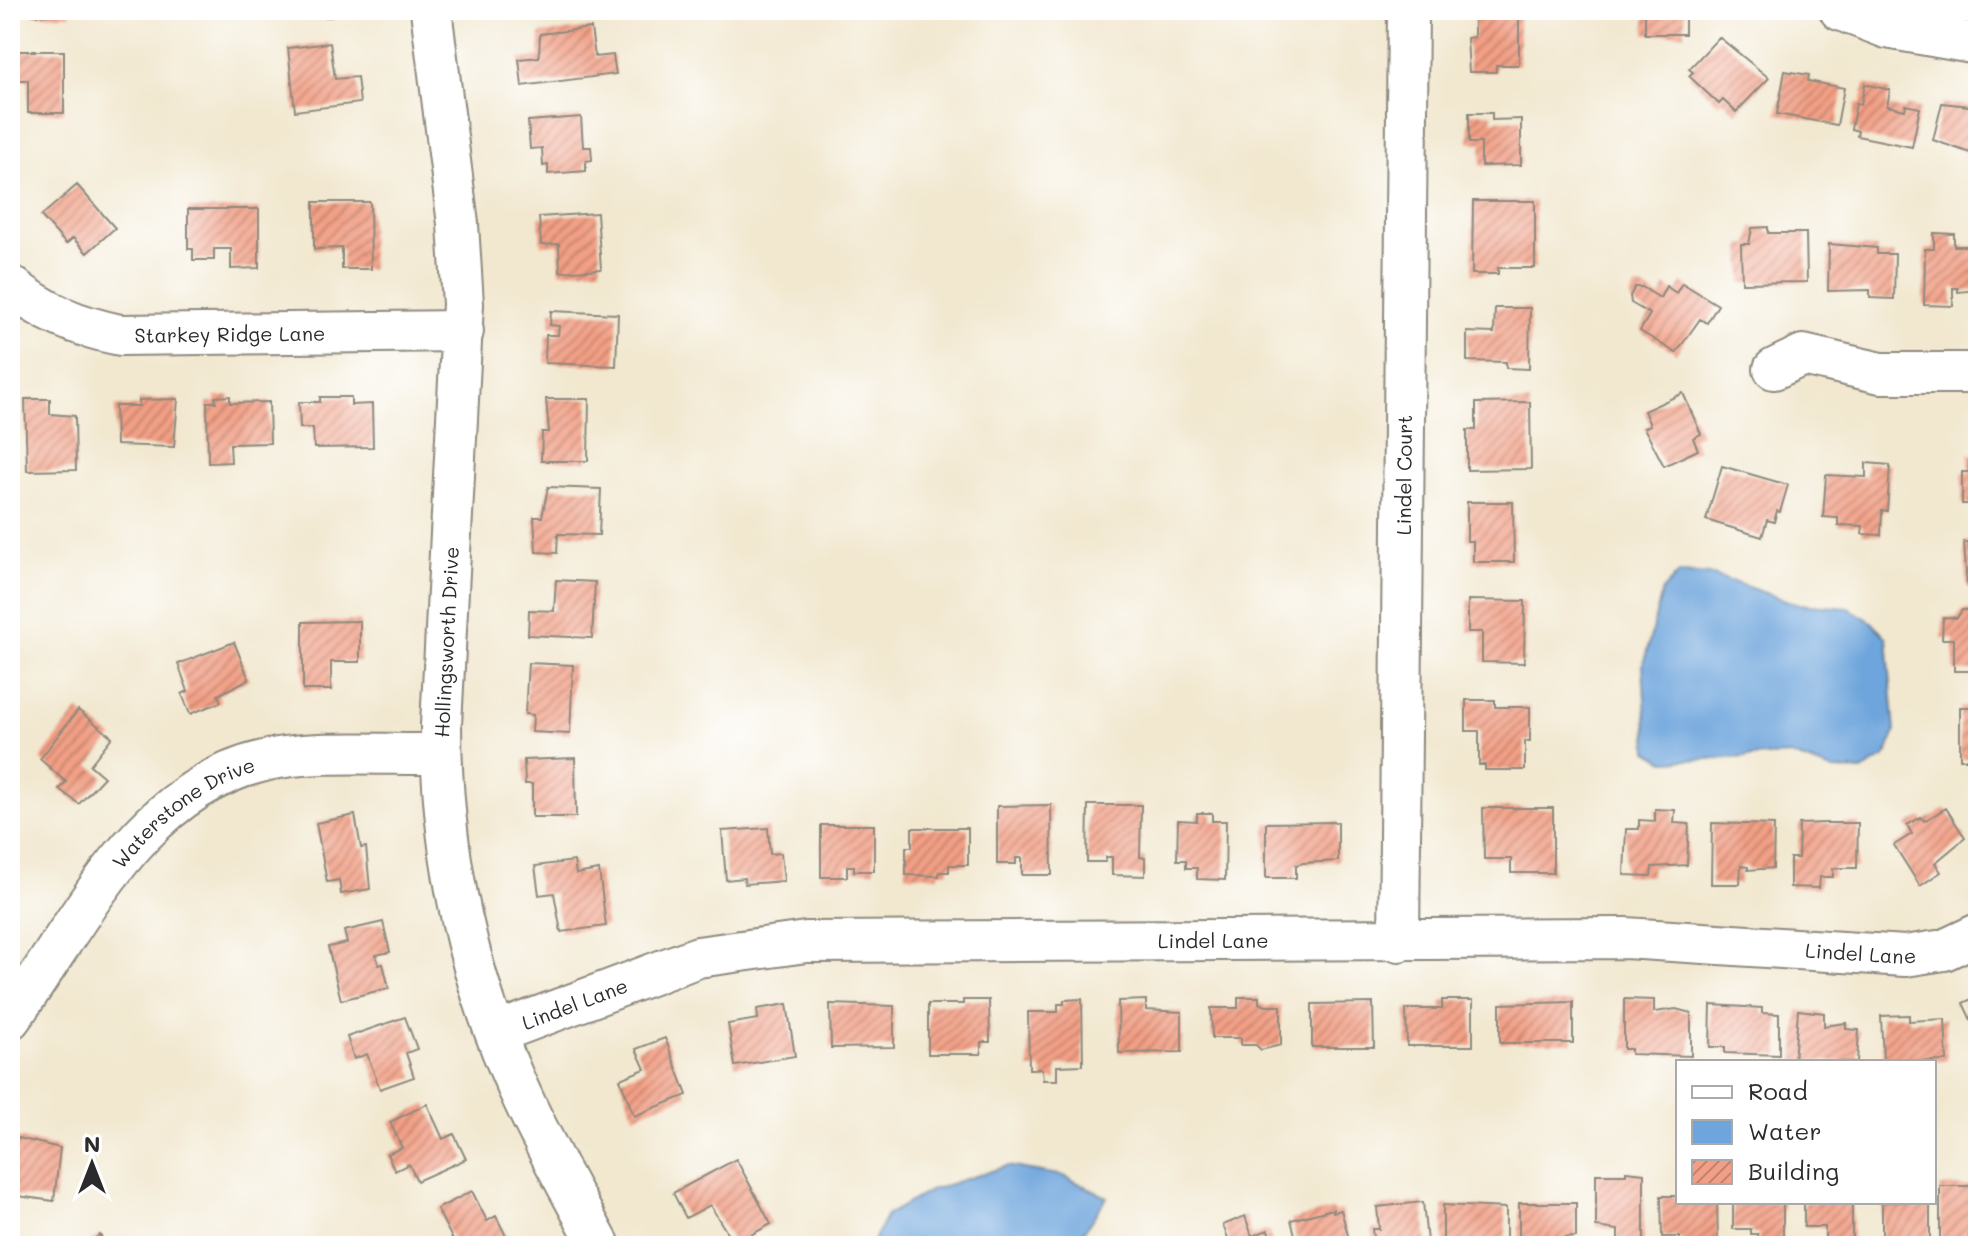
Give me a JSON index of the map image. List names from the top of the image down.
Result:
{
  "streets": {
    "street": [
      "Starkey Ridge Lane",
      "Lindel Court",
      "Hollingsworth Drive",
      "Waterstone Drive",
      "Lindel Lane"
    ]
  },
  "crossings": [
    ["Starkey Ridge Lane", "Hollingsworth Drive"],
    ["Lindel Court", "Lindel Lane"],
    ["Hollingsworth Drive", "Waterstone Drive"],
    ["Hollingsworth Drive", "Lindel Lane"]
  ],
  "legend": ["Road", "Water", "Building"],
  "north": "top"
}
